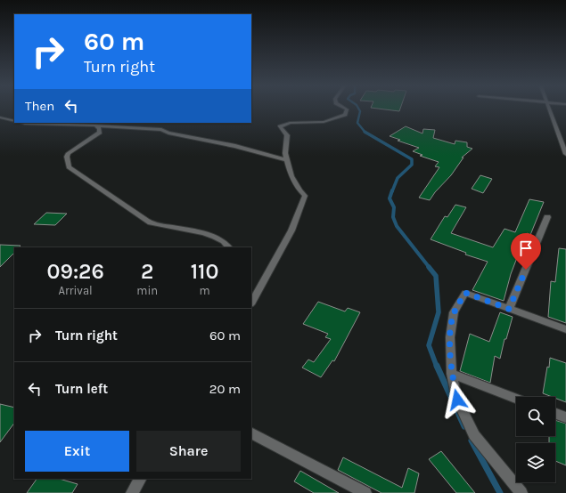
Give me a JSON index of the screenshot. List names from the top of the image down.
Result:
{
  "page": {
    "turn": ["60 m", "Turn right"],
    "then": "Then",
    "eta": [
      "09:26",
      "Arrival",
      "2",
      "min",
      "110",
      "m"
    ],
    "list": [
      {
        "name": "Turn right",
        "value": "60 m"
      },
      {
        "name": "Turn left",
        "value": "20 m"
      }
    ],
    "buttons": ["Exit", "Share"]
  }
}
